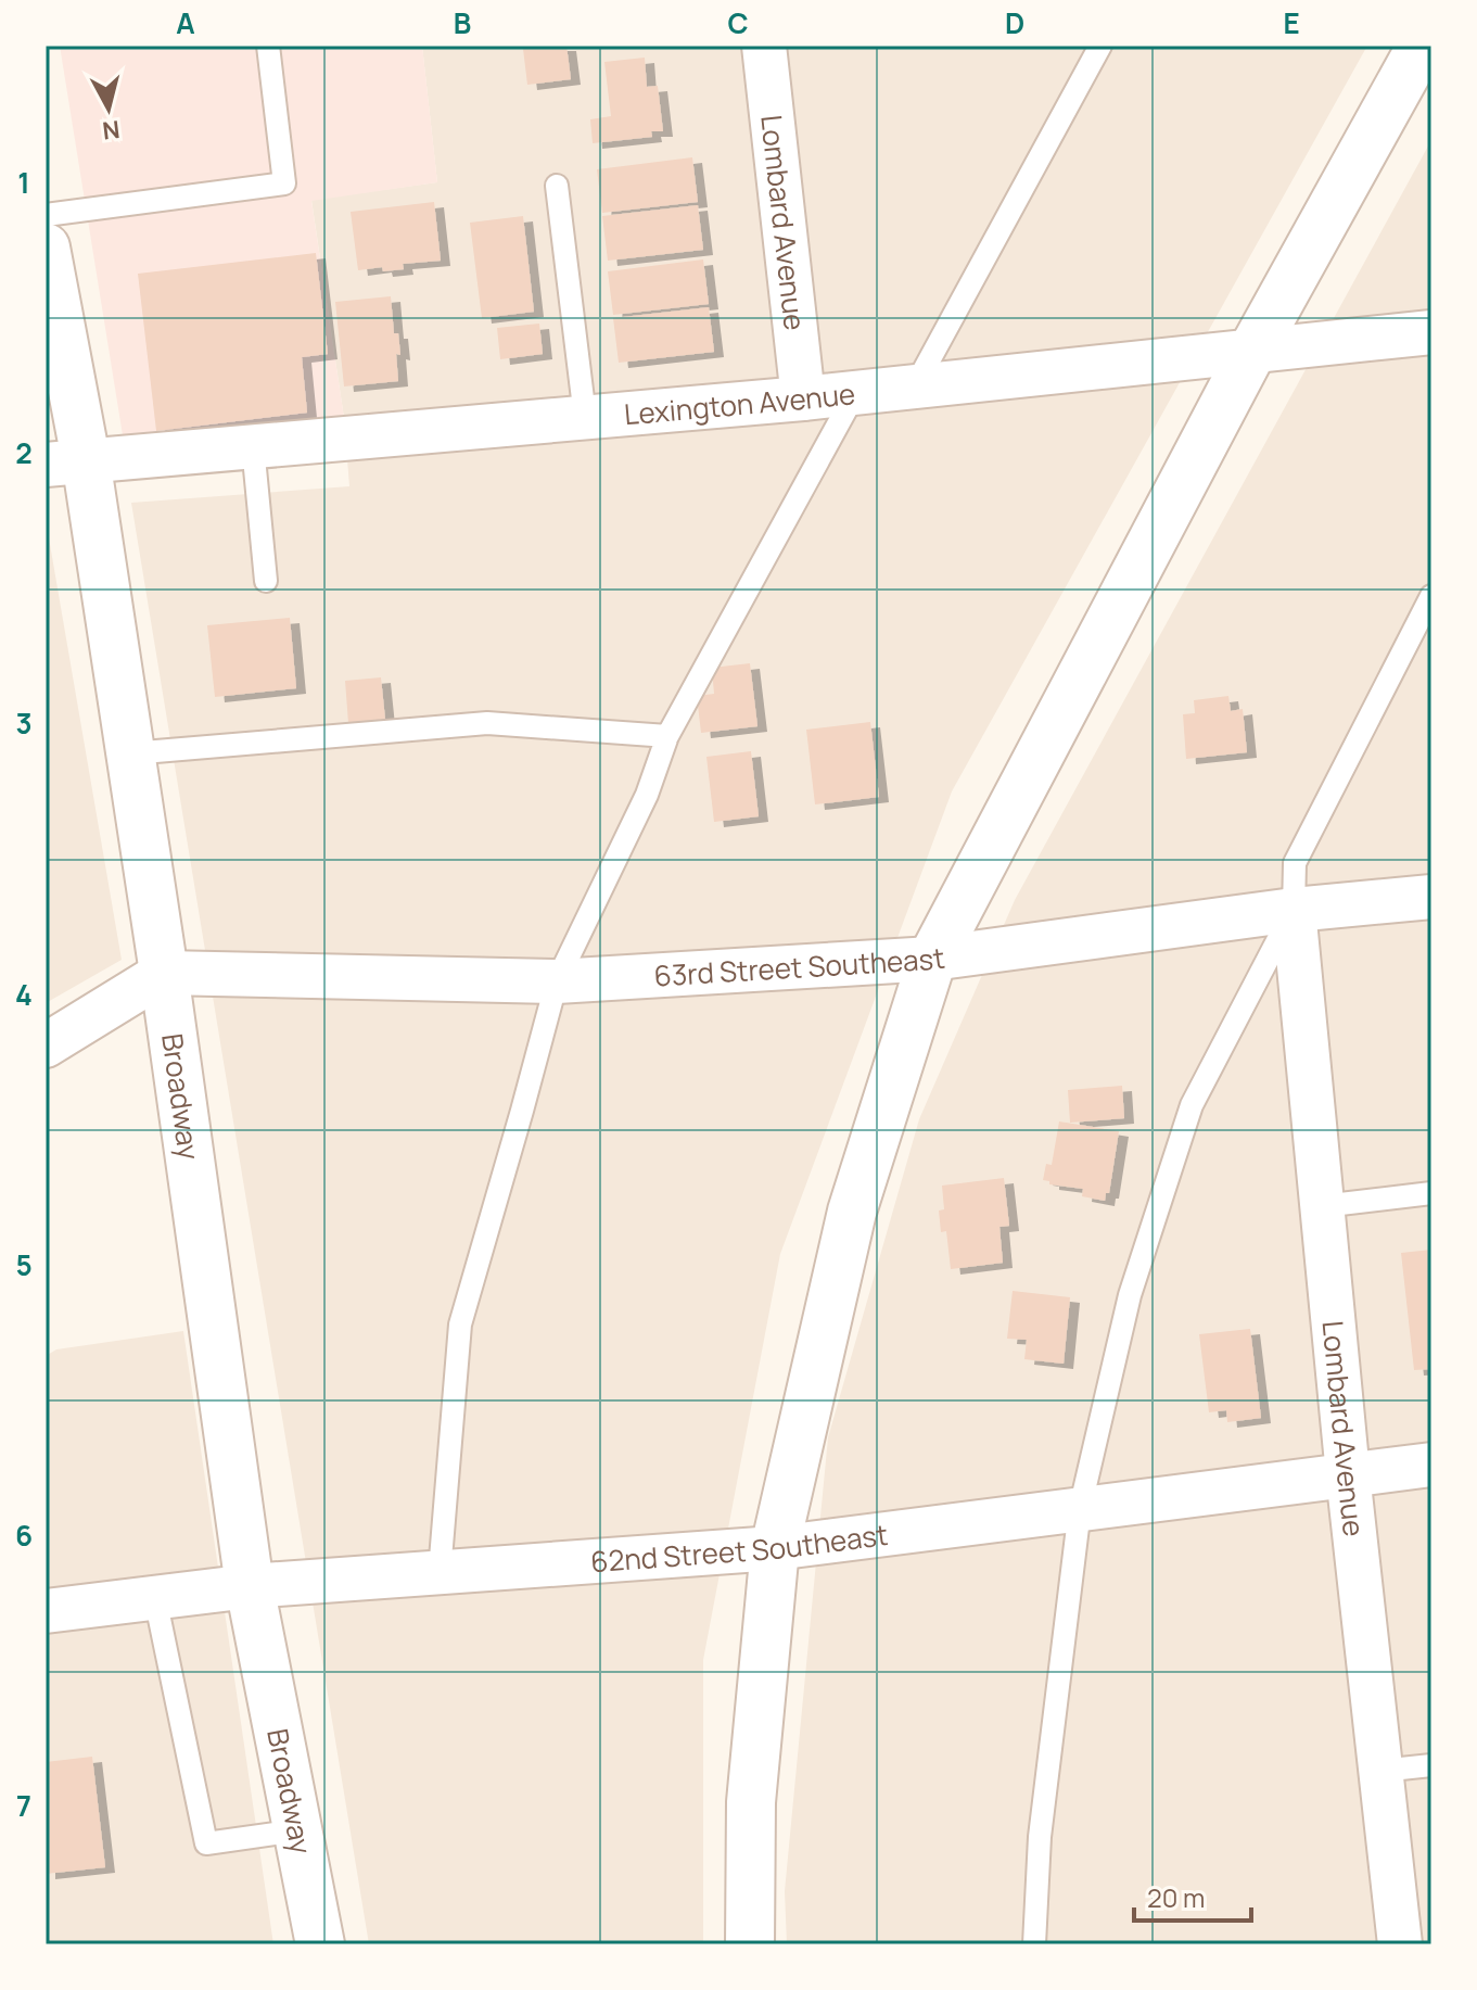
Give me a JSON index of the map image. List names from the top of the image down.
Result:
{
  "streets": {
    "street": [
      "Lombard Avenue",
      "Lexington Avenue",
      "63rd Street Southeast",
      "Broadway",
      "62nd Street Southeast"
    ]
  },
  "crossings": [
    ["Lombard Avenue", "Lexington Avenue"],
    ["Lombard Avenue", "63rd Street Southeast"],
    ["Lombard Avenue", "62nd Street Southeast"],
    ["Lexington Avenue", "Broadway"],
    ["63rd Street Southeast", "Broadway"],
    ["Broadway", "62nd Street Southeast"]
  ],
  "scale_bar": "20 m",
  "north": "bottom",
  "grid": {
    "columns": [
      "A",
      "B",
      "C",
      "D",
      "E"
    ],
    "rows": [
      "1",
      "2",
      "3",
      "4",
      "5",
      "6",
      "7"
    ]
  }
}
